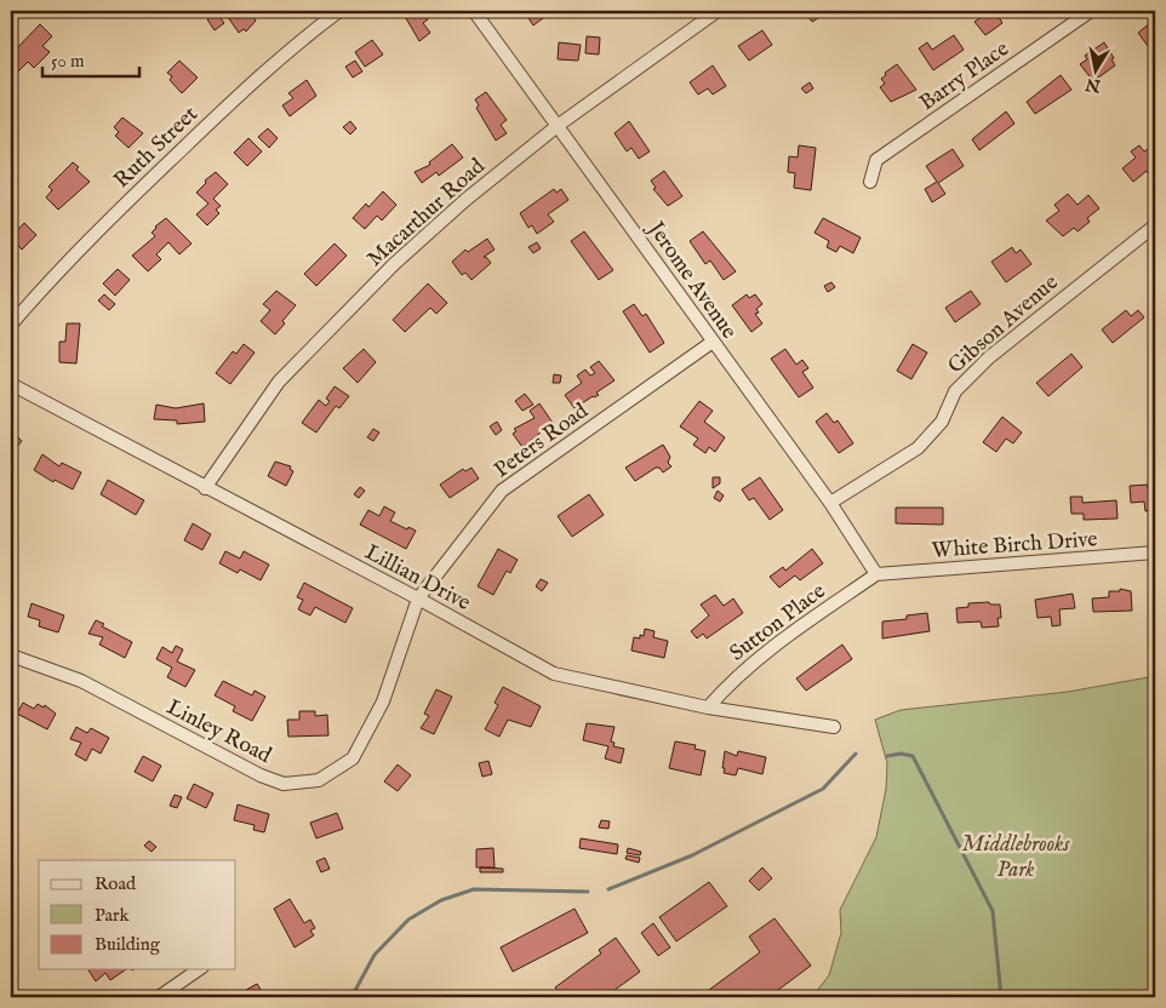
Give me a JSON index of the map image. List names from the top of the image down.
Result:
{
  "streets": {
    "street": [
      "Barry Place",
      "Ruth Street",
      "Macarthur Road",
      "Jerome Avenue",
      "Gibson Avenue",
      "Peters Road",
      "White Birch Drive",
      "Lillian Drive",
      "Sutton Place",
      "Linley Road"
    ]
  },
  "crossings": [
    ["Macarthur Road", "Jerome Avenue"],
    ["Macarthur Road", "Lillian Drive"],
    ["Jerome Avenue", "Gibson Avenue"],
    ["Jerome Avenue", "Peters Road"],
    ["Jerome Avenue", "White Birch Drive"],
    ["Jerome Avenue", "Sutton Place"],
    ["Peters Road", "Lillian Drive"],
    ["Peters Road", "Linley Road"],
    ["White Birch Drive", "Sutton Place"],
    ["Lillian Drive", "Sutton Place"],
    ["Lillian Drive", "Linley Road"]
  ],
  "parks": ["Middlebrooks Park"],
  "legend": ["Road", "Park", "Building"],
  "scale_bar": "50 m",
  "north": "bottom"
}
